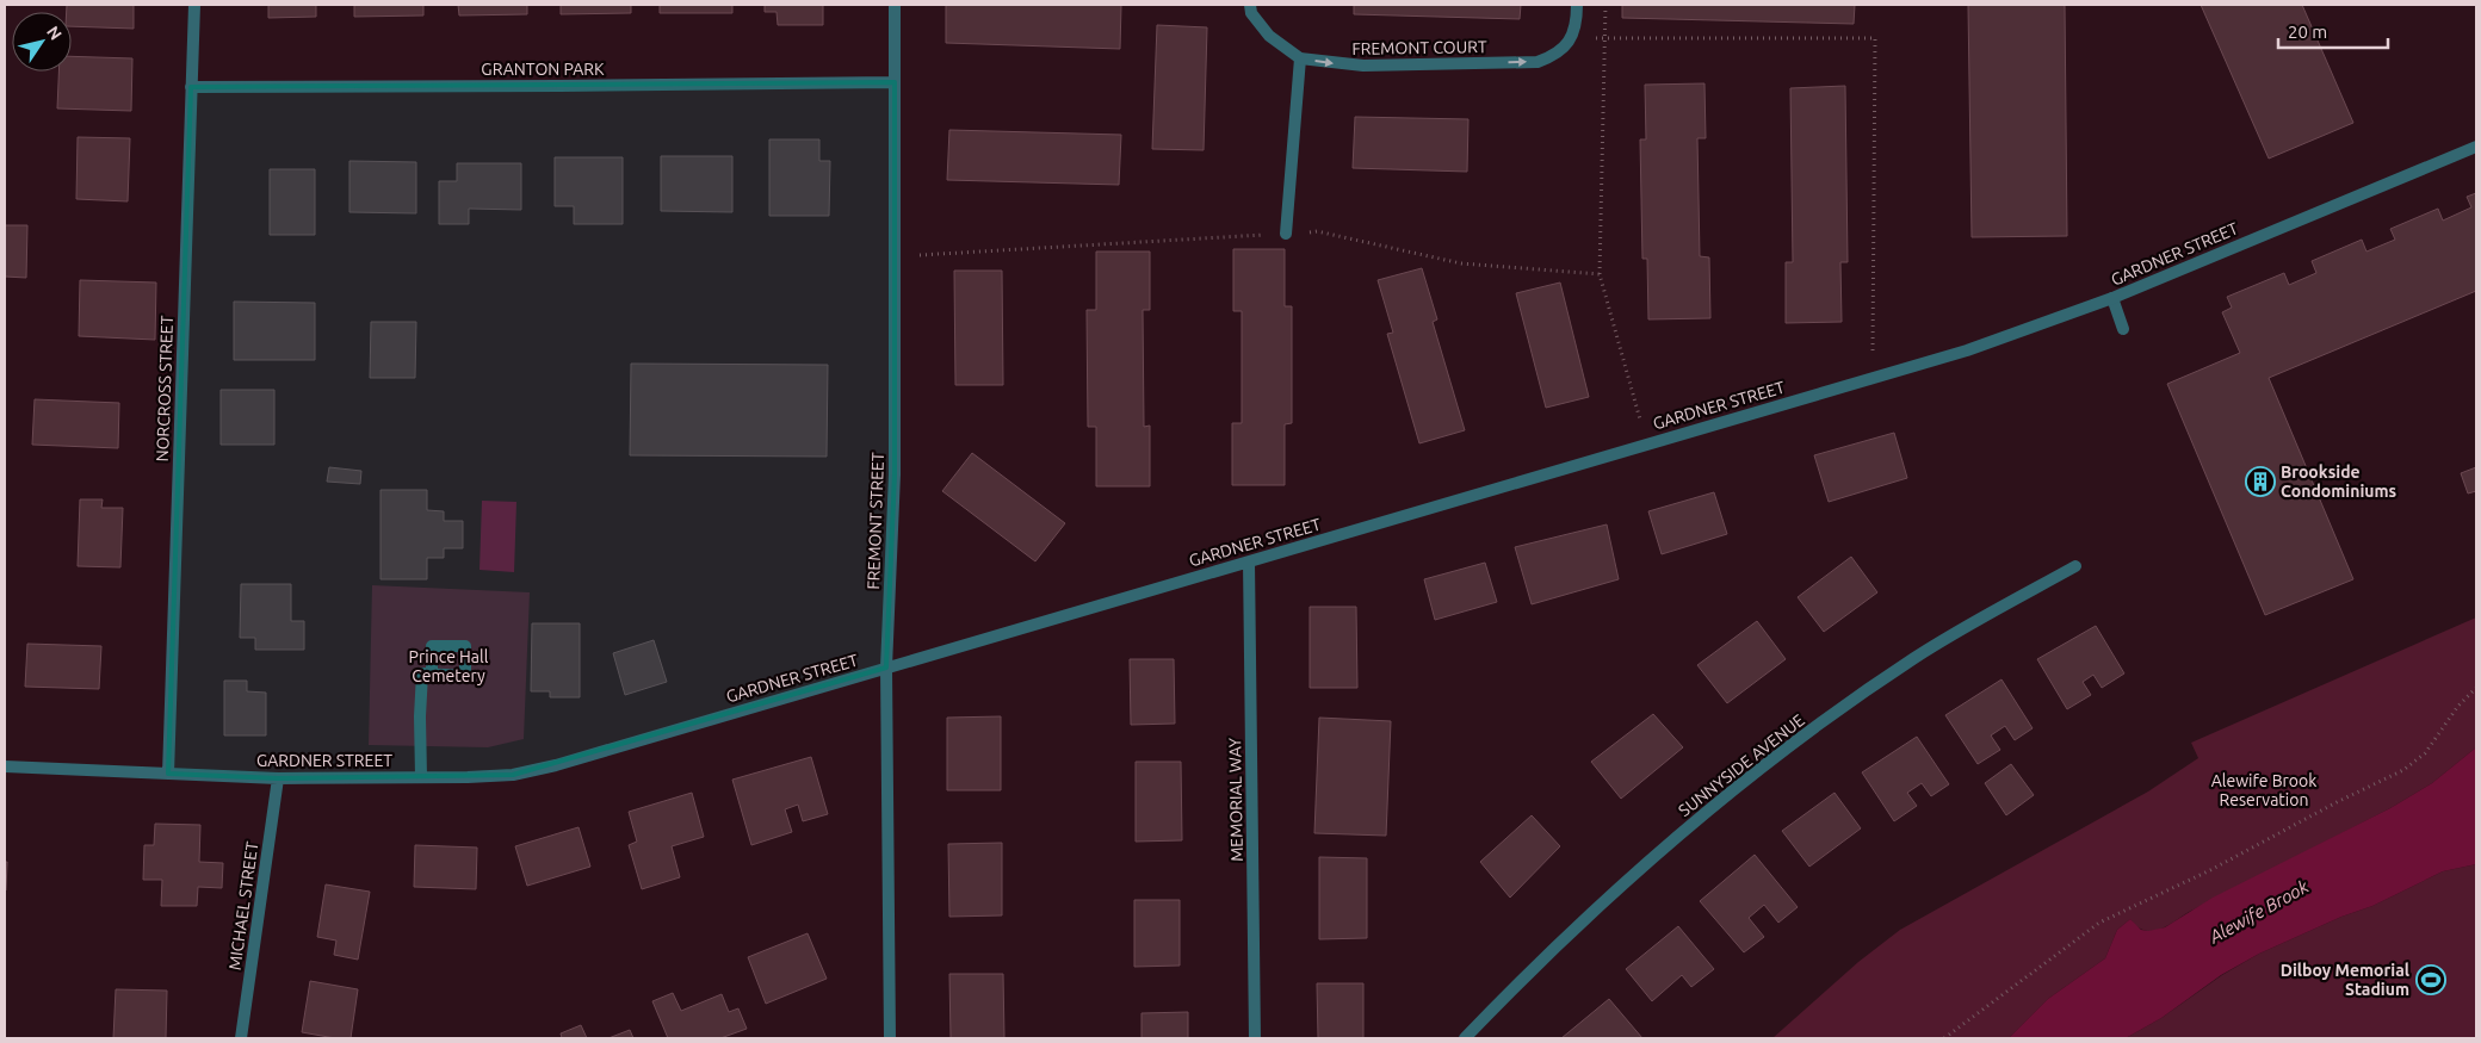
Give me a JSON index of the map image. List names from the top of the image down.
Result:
{
  "streets": {
    "street": [
      "FREMONT COURT",
      "GRANTON PARK",
      "GARDNER STREET",
      "NORCROSS STREET",
      "FREMONT STREET",
      "SUNNYSIDE AVENUE",
      "MEMORIAL WAY",
      "MICHAEL STREET"
    ]
  },
  "crossings": [
    ["GRANTON PARK", "NORCROSS STREET"],
    ["GRANTON PARK", "FREMONT STREET"],
    ["GARDNER STREET", "NORCROSS STREET"],
    ["GARDNER STREET", "FREMONT STREET"],
    ["GARDNER STREET", "MEMORIAL WAY"],
    ["GARDNER STREET", "MICHAEL STREET"]
  ],
  "one_way": ["FREMONT COURT"],
  "water": ["Alewife Brook"],
  "parks": ["Prince Hall Cemetery", "Alewife Brook Reservation"],
  "places": {
    "building": ["Brookside Condominiums"],
    "sports": ["Dilboy Memorial Stadium"]
  },
  "scale_bar": "20 m",
  "north": "top right"
}
